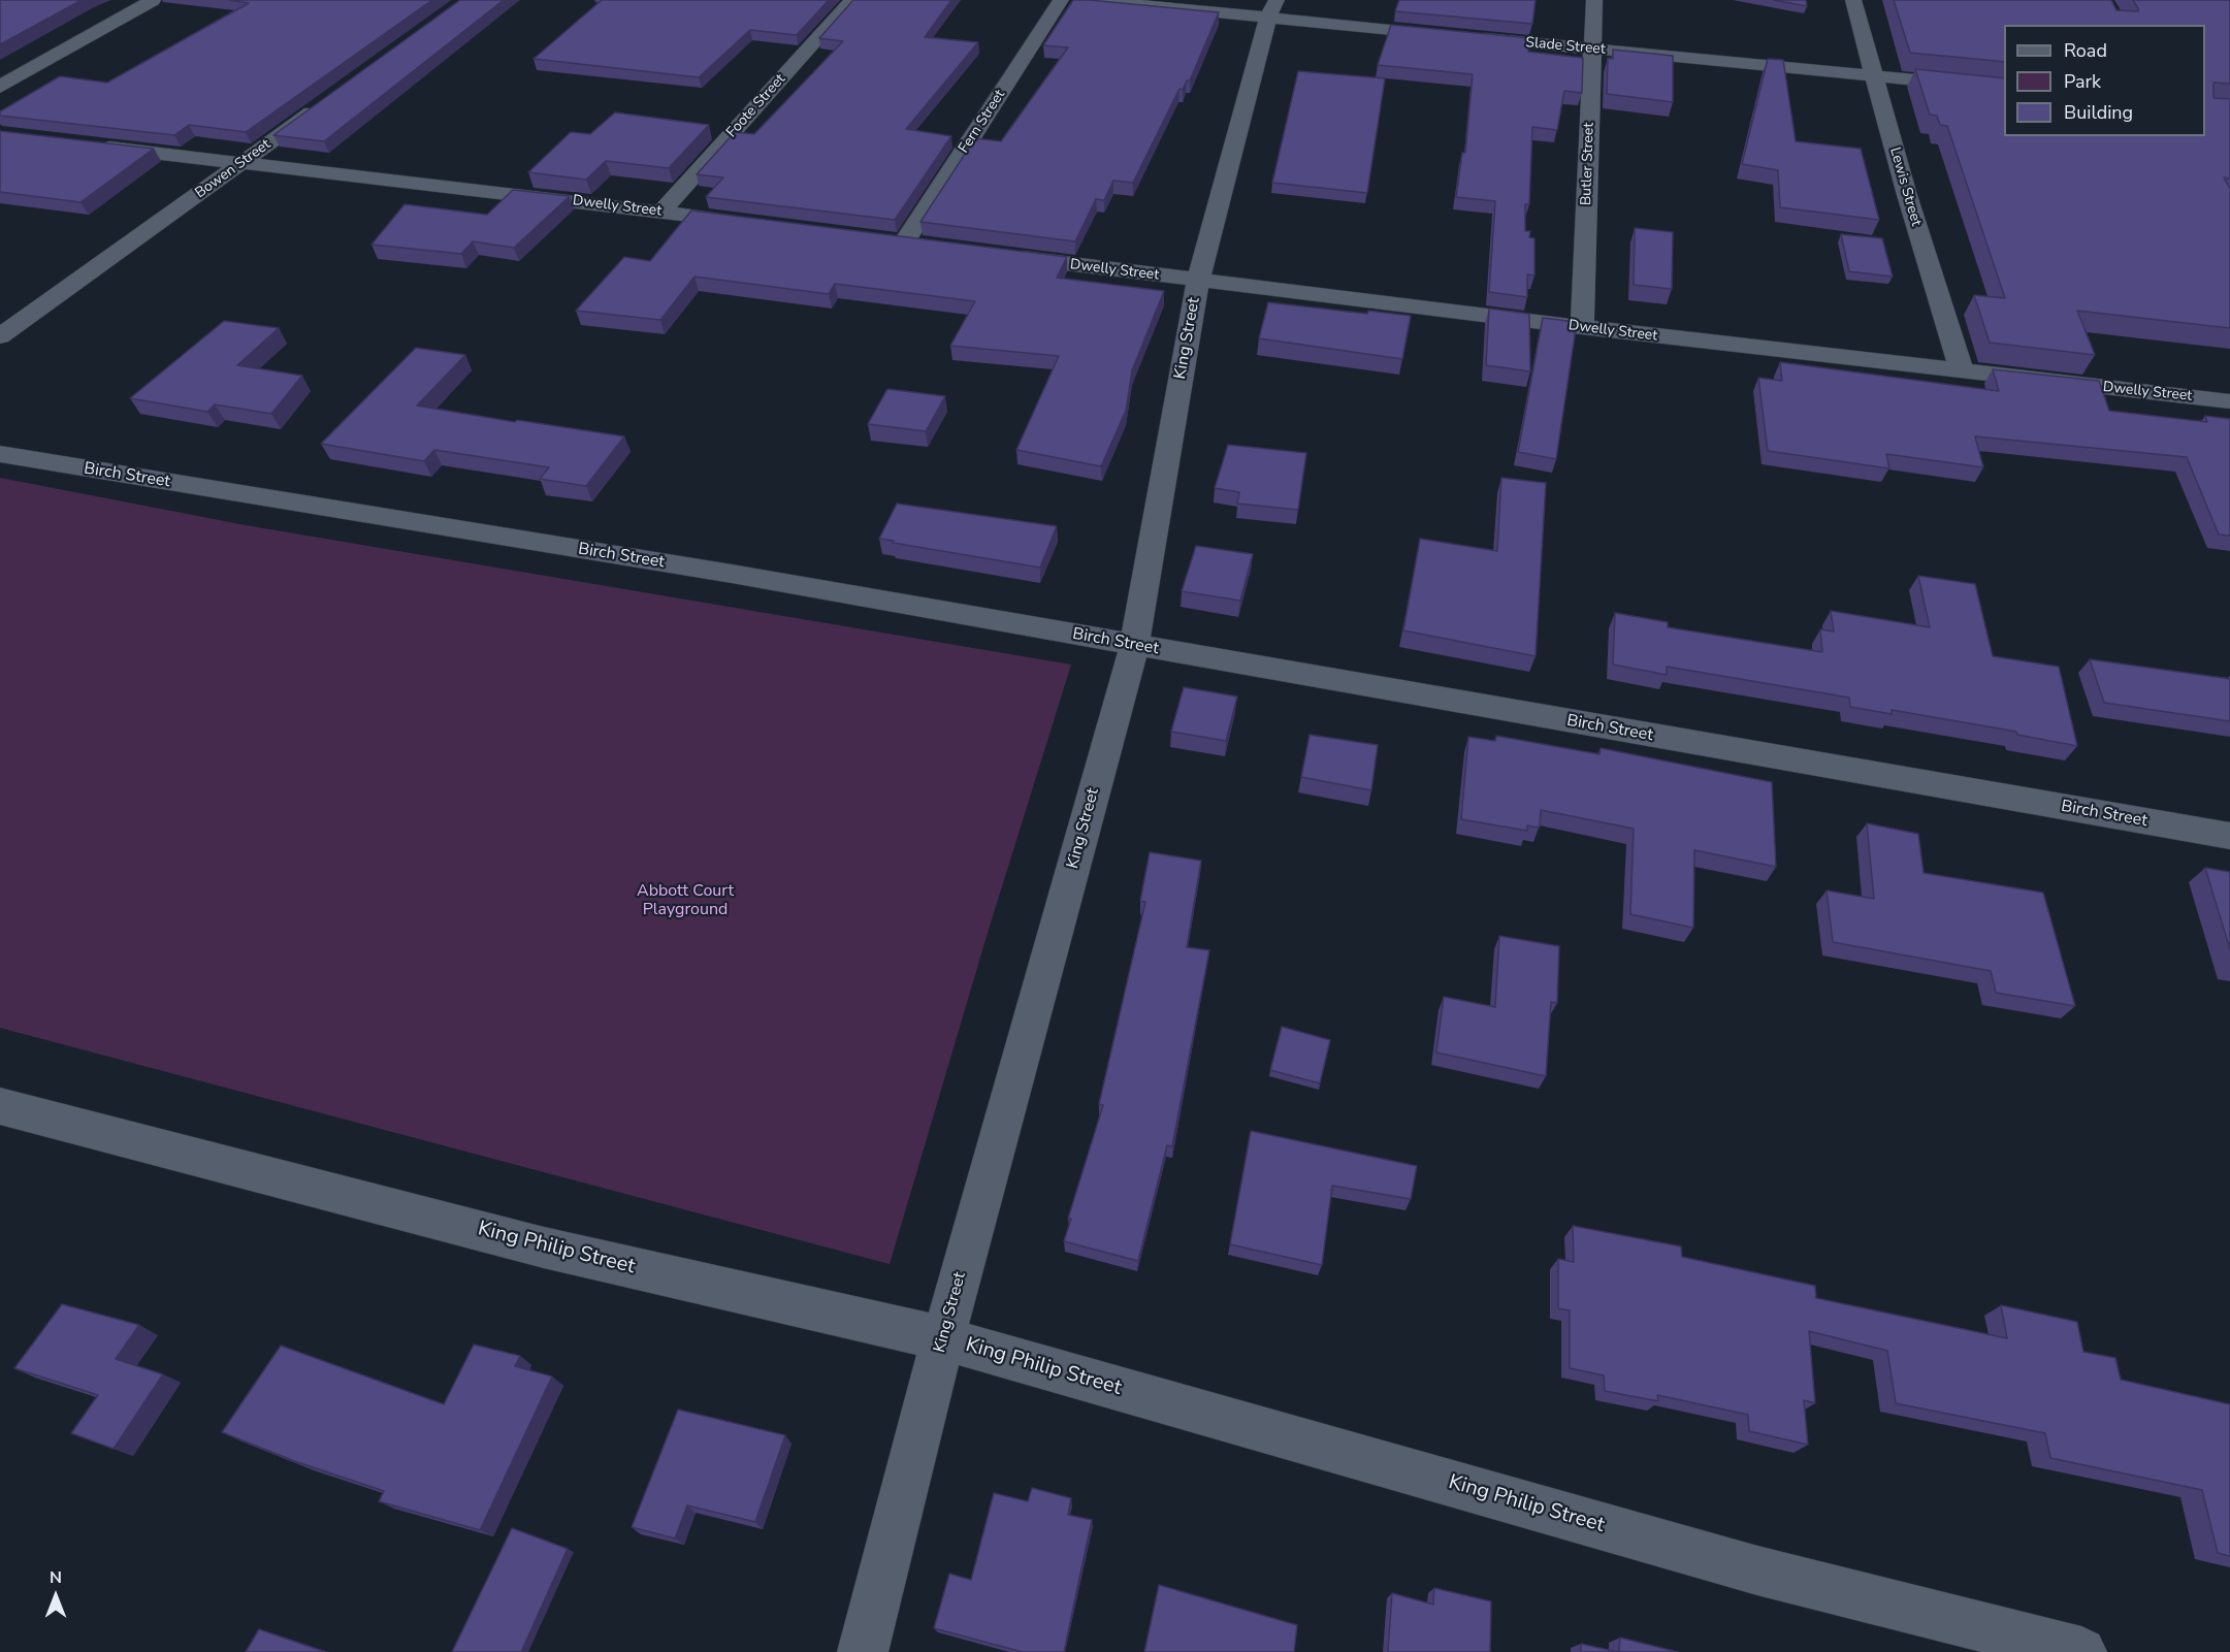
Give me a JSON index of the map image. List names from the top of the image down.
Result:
{
  "streets": {
    "street": [
      "Slade Street",
      "Foote Street",
      "Fern Street",
      "Butler Street",
      "Bowen Street",
      "Lewis Street",
      "Dwelly Street",
      "King Street",
      "Birch Street",
      "King Philip Street"
    ]
  },
  "crossings": [
    ["Slade Street", "Butler Street"],
    ["Slade Street", "Lewis Street"],
    ["Slade Street", "King Street"],
    ["Foote Street", "Dwelly Street"],
    ["Butler Street", "Dwelly Street"],
    ["Bowen Street", "Dwelly Street"],
    ["Lewis Street", "Dwelly Street"],
    ["Dwelly Street", "King Street"],
    ["King Street", "Birch Street"],
    ["King Street", "King Philip Street"]
  ],
  "parks": ["Abbott Court Playground"],
  "legend": ["Road", "Park", "Building"],
  "north": "top"
}
